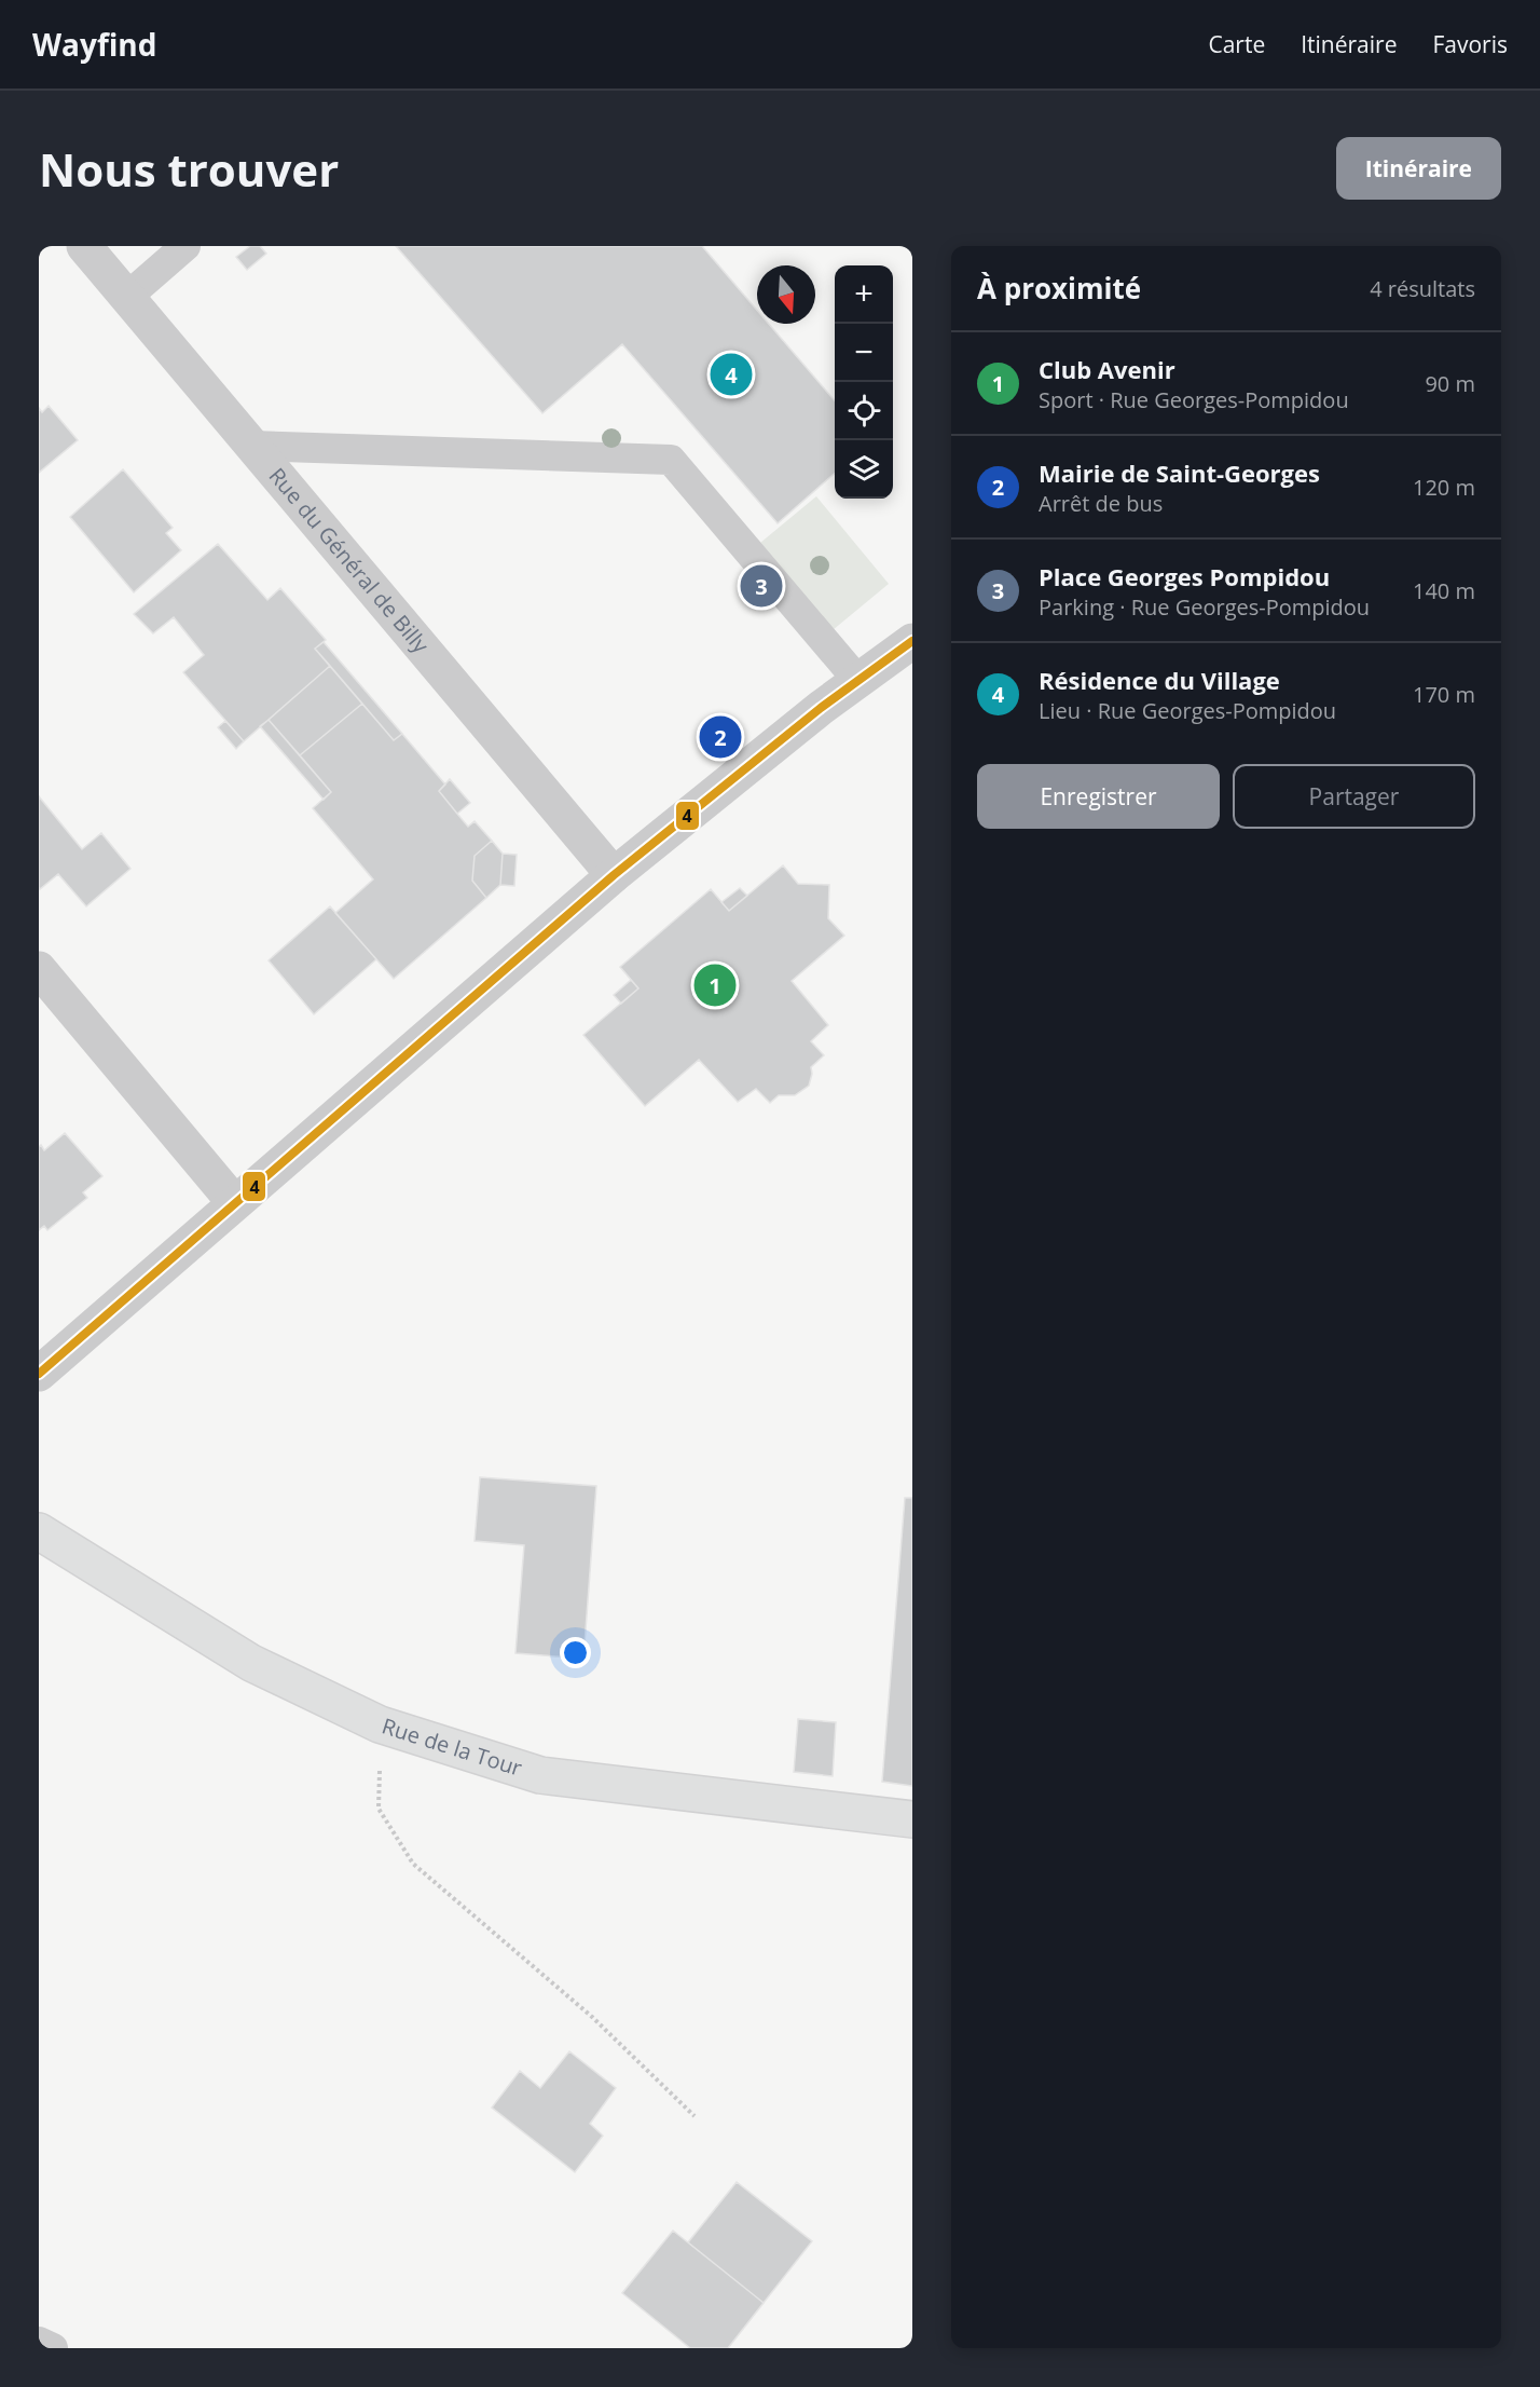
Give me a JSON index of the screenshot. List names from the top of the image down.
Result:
{
  "streets": {
    "street": ["Rue du Général de Billy", "Rue de la Tour"]
  },
  "lines": ["transit line 4"],
  "north": "bottom",
  "page": {
    "header": "Wayfind",
    "nav": ["Carte", "Itinéraire", "Favoris"],
    "buttons": [
      "Itinéraire",
      ["Enregistrer", "Partager"]
    ],
    "title": "Nous trouver",
    "heading": ["À proximité", "4 résultats"],
    "map_buttons": ["+", "−"],
    "list": [
      {
        "mark": "1",
        "name": "Club Avenir",
        "note": "Sport · Rue Georges-Pompidou",
        "value": "90 m"
      },
      {
        "mark": "2",
        "name": "Mairie de Saint-Georges",
        "note": "Arrêt de bus",
        "value": "120 m"
      },
      {
        "mark": "3",
        "name": "Place Georges Pompidou",
        "note": "Parking · Rue Georges-Pompidou",
        "value": "140 m"
      },
      {
        "mark": "4",
        "name": "Résidence du Village",
        "note": "Lieu · Rue Georges-Pompidou",
        "value": "170 m"
      }
    ],
    "pins": [
      "4",
      "3",
      "2",
      "1"
    ]
  }
}
